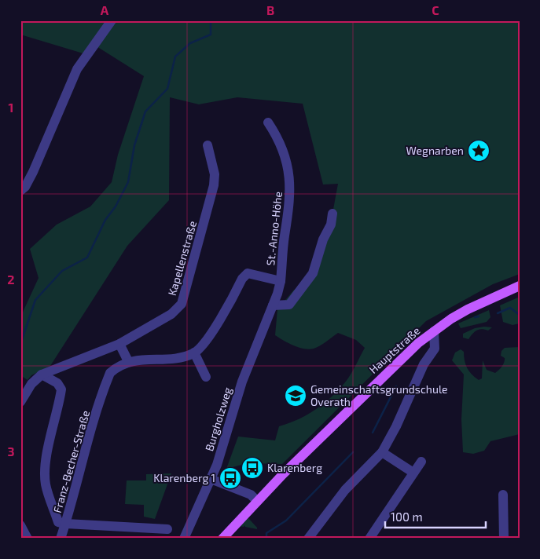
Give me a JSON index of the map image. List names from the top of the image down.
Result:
{
  "streets": {
    "main road": ["Hauptstraße"],
    "street": [
      "St.-Anno-Höhe",
      "Kapellenstraße",
      "Burgholzweg",
      "Franz-Becher-Straße"
    ]
  },
  "crossings": [
    ["St.-Anno-Höhe", "Burgholzweg"]
  ],
  "places": {
    "place": ["Wegnarben"],
    "school or university": ["Gemeinschaftsgrundschule Overath"],
    "bus stop": ["Klarenberg", "Klarenberg 1"]
  },
  "scale_bar": "100 m",
  "grid": {
    "columns": ["A", "B", "C"],
    "rows": ["1", "2", "3"]
  }
}
